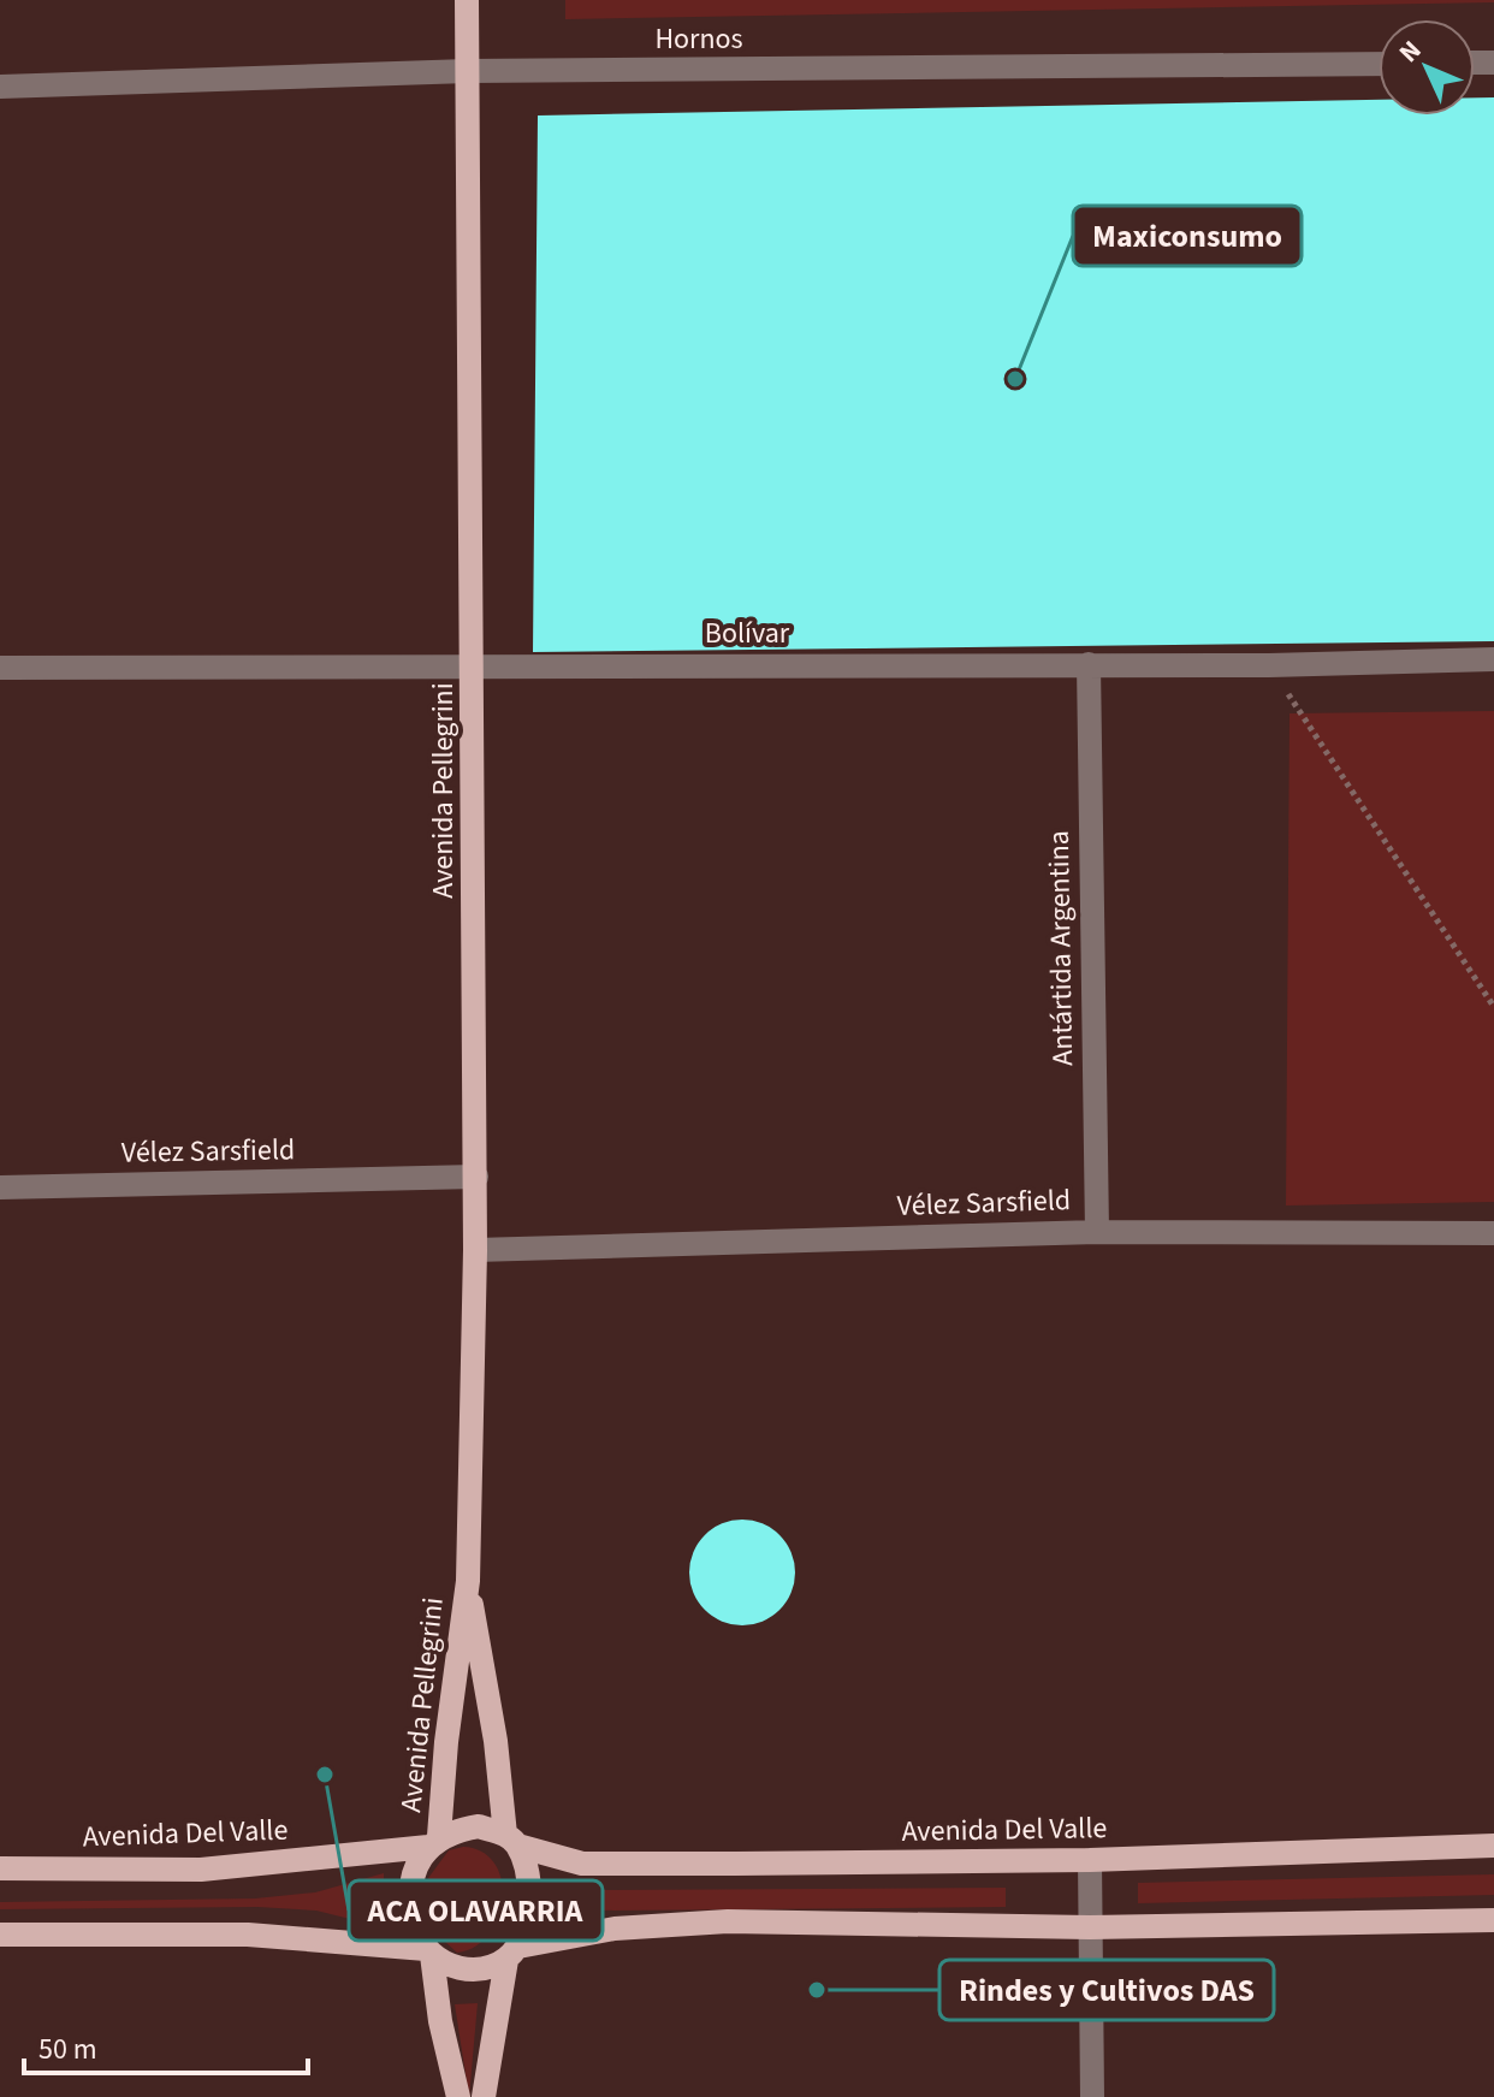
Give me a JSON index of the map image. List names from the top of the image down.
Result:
{
  "streets": {
    "main road": ["Avenida Pellegrini", "Avenida Del Valle"],
    "street": [
      "Hornos",
      "Bolívar",
      "Antártida Argentina",
      "Vélez Sarsfield"
    ]
  },
  "crossings": [
    ["Hornos", "Avenida Pellegrini"],
    ["Bolívar", "Avenida Pellegrini"],
    ["Bolívar", "Antártida Argentina"],
    ["Avenida Pellegrini", "Vélez Sarsfield"],
    ["Avenida Pellegrini", "Avenida Del Valle"],
    ["Antártida Argentina", "Vélez Sarsfield"]
  ],
  "places": ["Maxiconsumo", "ACA OLAVARRIA", "Rindes y Cultivos DAS"],
  "scale_bar": "50 m",
  "north": "top left"
}
